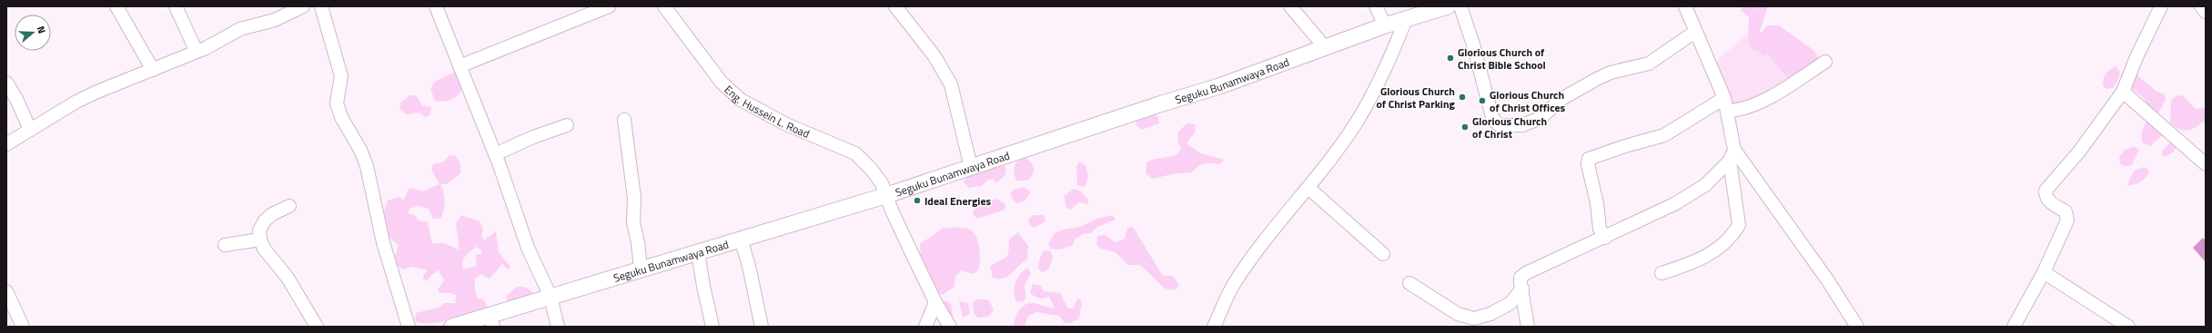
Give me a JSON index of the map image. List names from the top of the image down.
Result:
{
  "streets": {
    "main road": ["Seguku Bunamwaya Road"],
    "street": ["Eng. Hussein L. Road"]
  },
  "crossings": [
    ["Seguku Bunamwaya Road", "Eng. Hussein L. Road"]
  ],
  "places": [
    "Glorious Church of Christ Bible School",
    "Glorious Church of Christ Parking",
    "Glorious Church of Christ Offices",
    "Glorious Church of Christ",
    "Ideal Energies"
  ],
  "north": "right"
}
